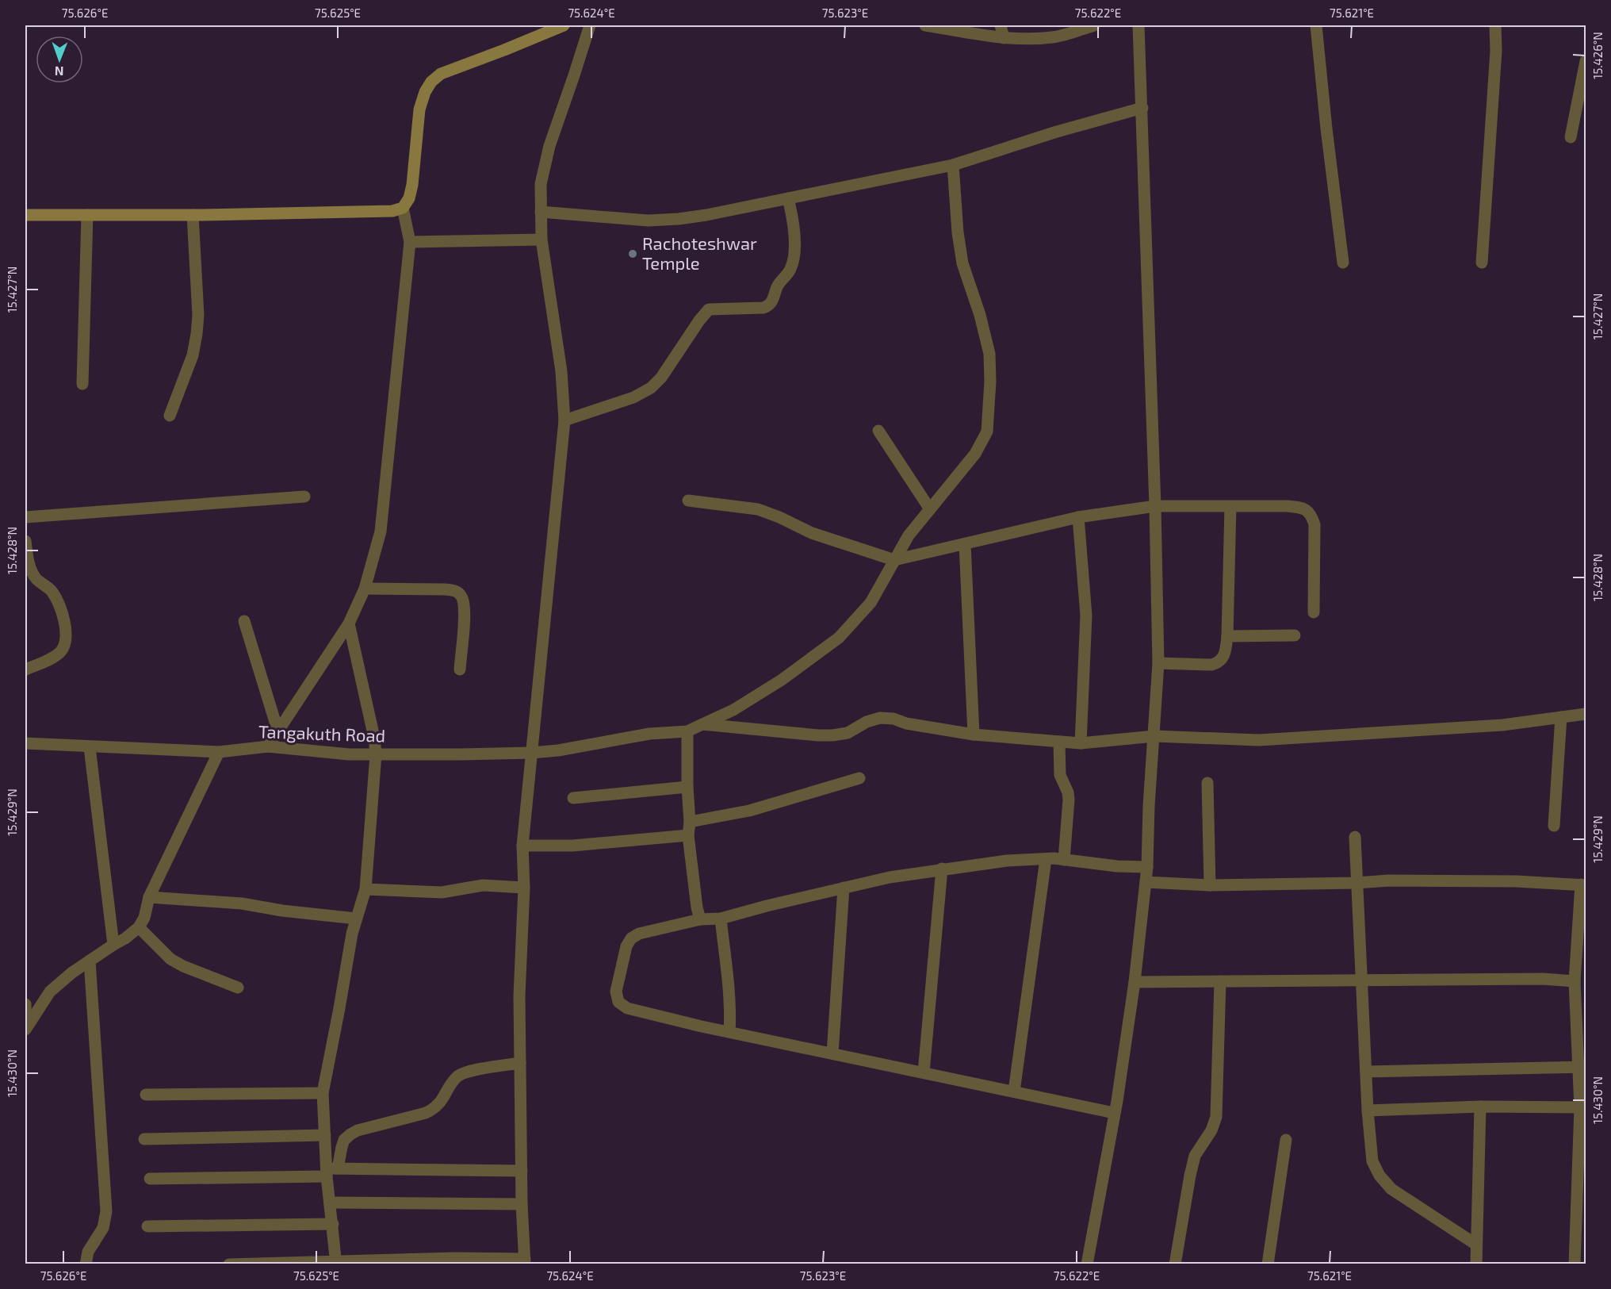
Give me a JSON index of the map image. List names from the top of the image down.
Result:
{
  "streets": {
    "street": ["Tangakuth Road"]
  },
  "places": ["Rachoteshwar Temple"],
  "north": "bottom",
  "coordinates": [
    "75.626°E",
    "75.625°E",
    "75.624°E",
    "75.623°E",
    "75.622°E",
    "75.621°E",
    "15.426°N",
    "15.427°N",
    "15.428°N",
    "15.429°N",
    "15.430°N"
  ]
}
